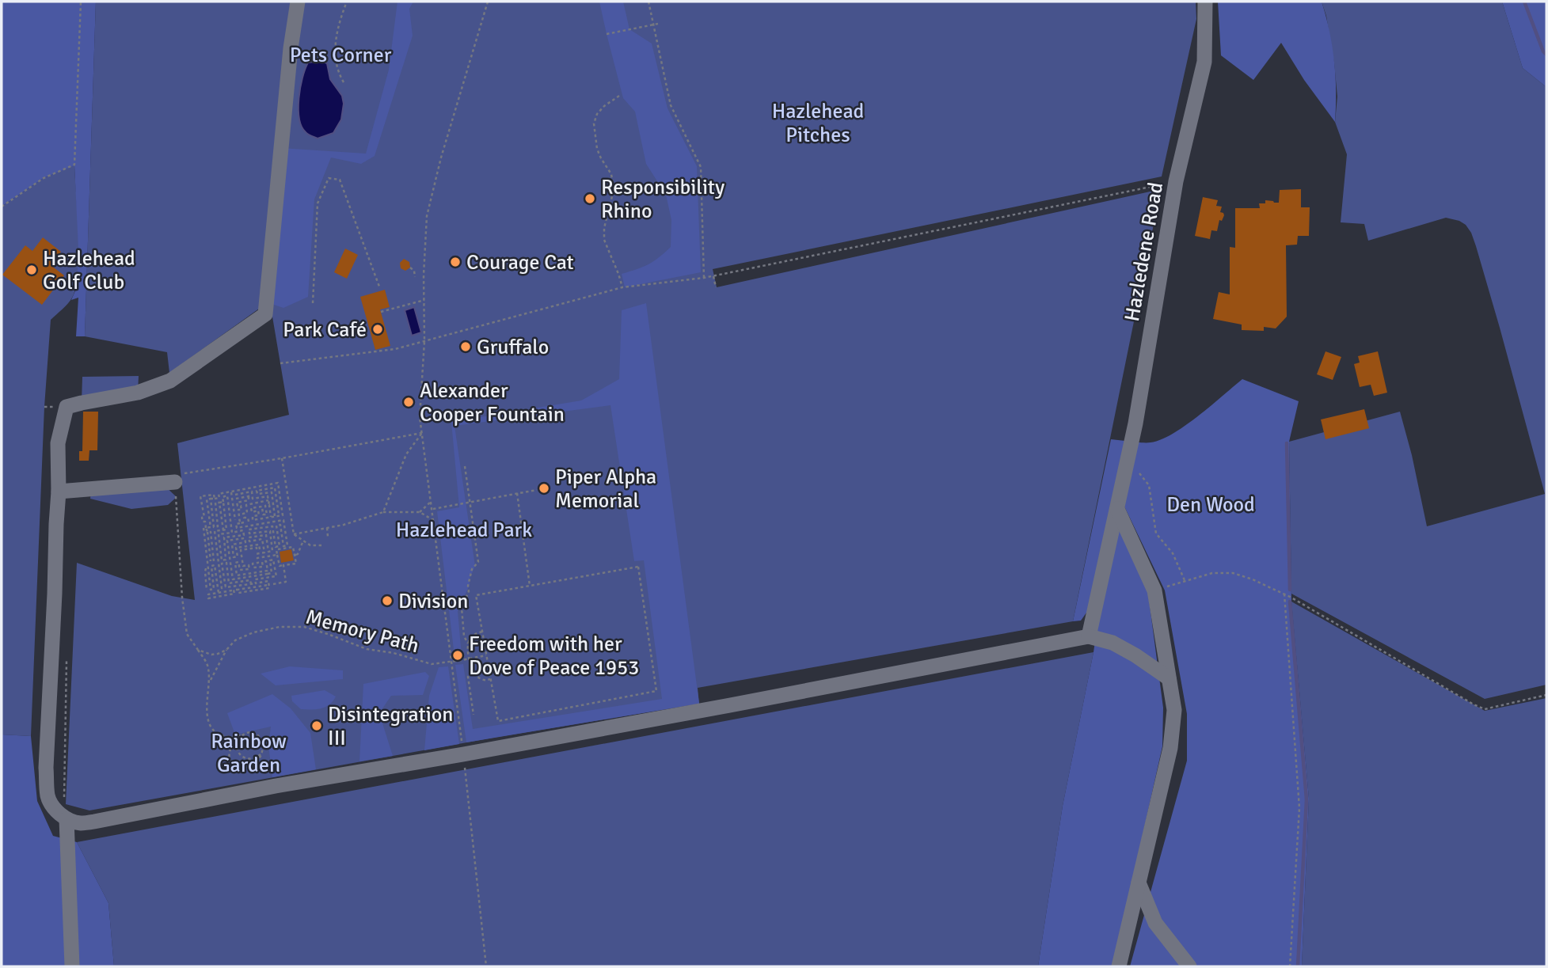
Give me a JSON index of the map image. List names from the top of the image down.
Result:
{
  "streets": {
    "street": ["Hazledene Road"],
    "path": ["Memory Path"]
  },
  "parks": [
    "Pets Corner",
    "Hazlehead Pitches",
    "Den Wood",
    "Hazlehead Park",
    "Rainbow Garden"
  ],
  "places": [
    "Responsibility Rhino",
    "Courage Cat",
    "Hazlehead Golf Club",
    "Park Café",
    "Gruffalo",
    "Alexander Cooper Fountain",
    "Piper Alpha Memorial",
    "Division",
    "Freedom with her Dove of Peace 1953",
    "Disintegration III"
  ]
}
